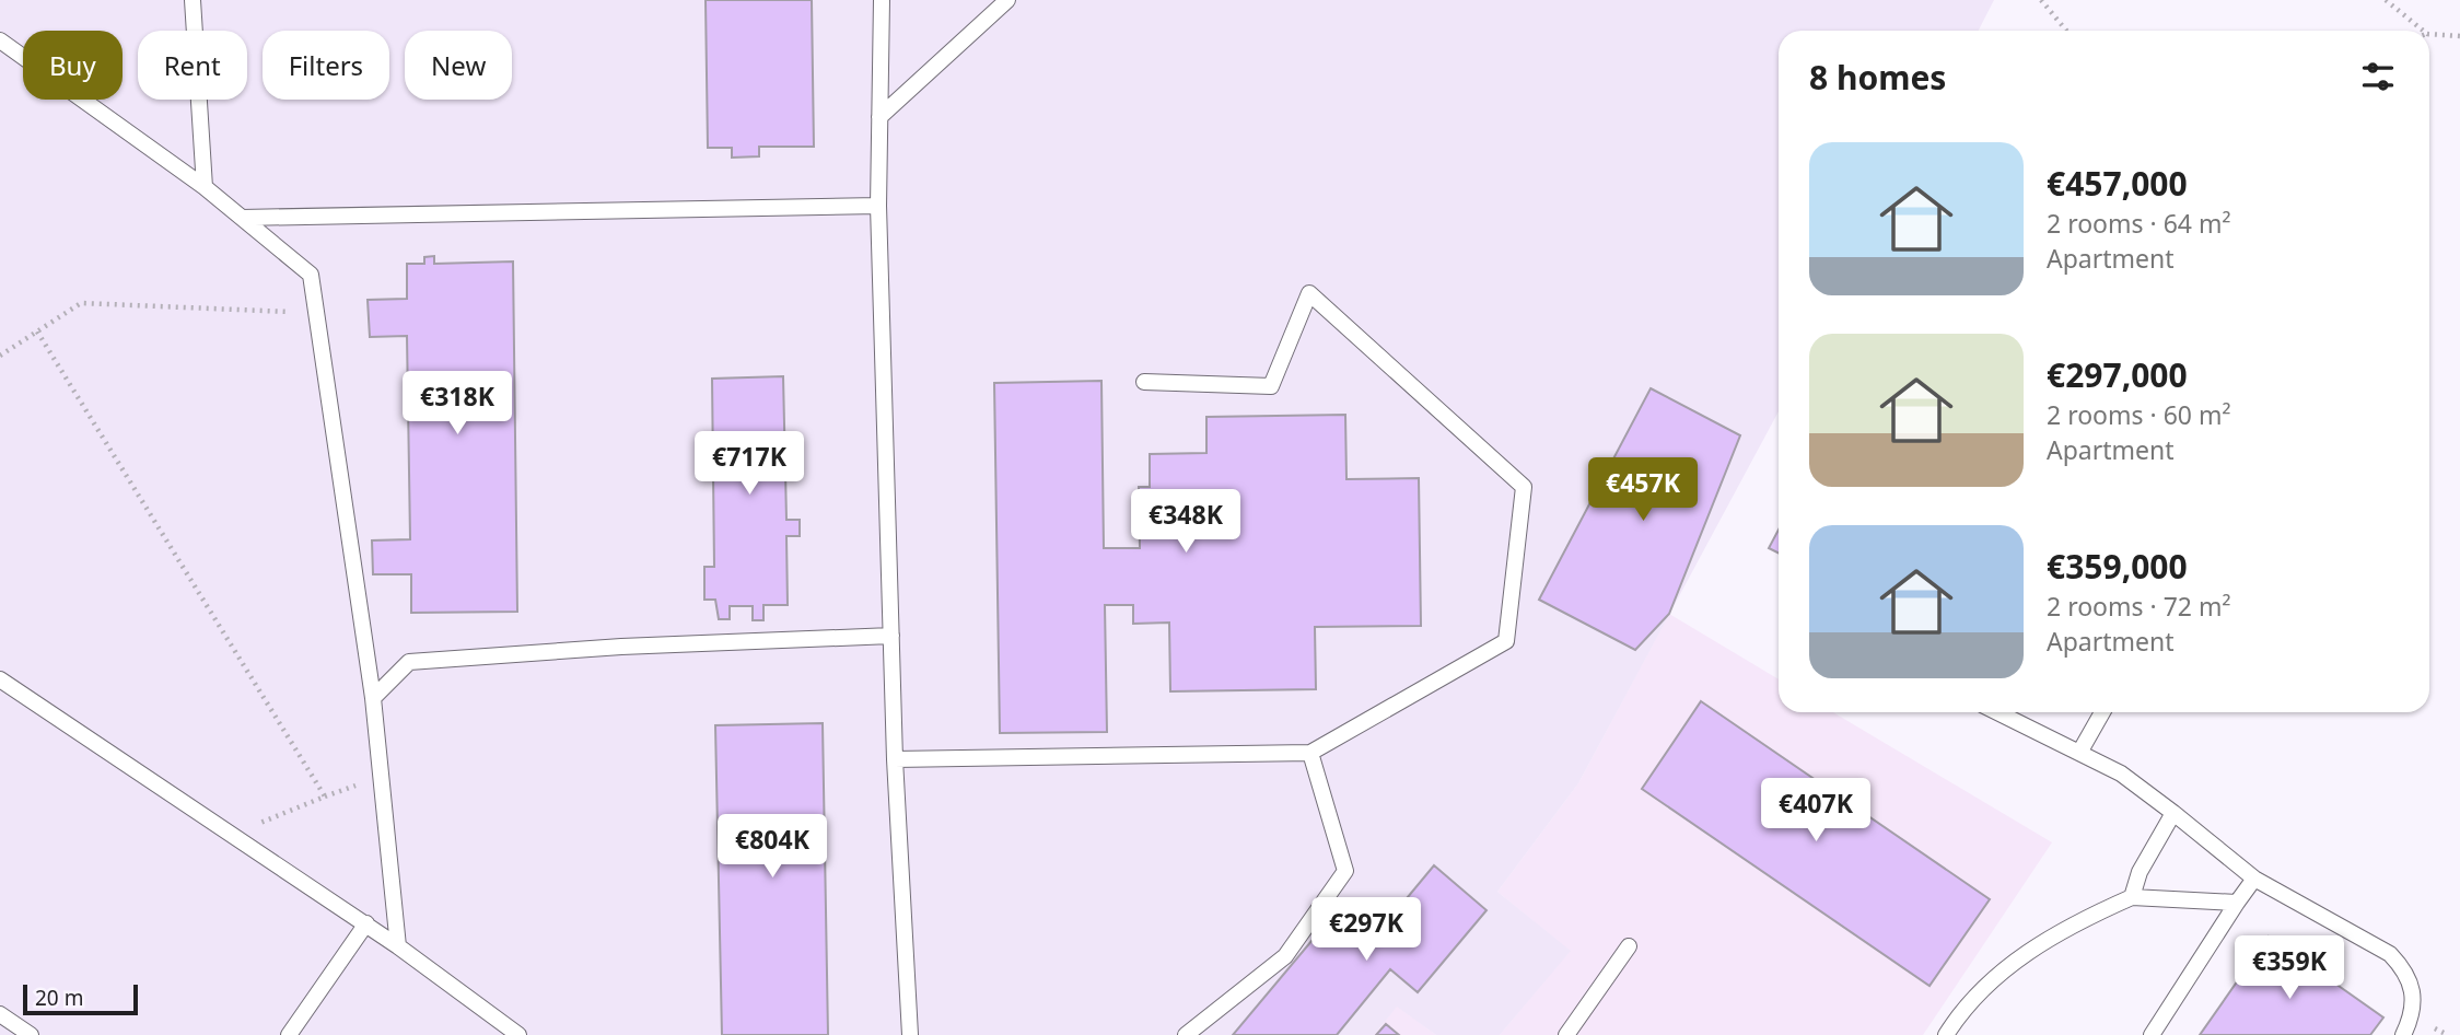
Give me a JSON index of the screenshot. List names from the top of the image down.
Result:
{
  "scale_bar": "20 m",
  "page": {
    "chip": [
      "Buy",
      "Rent",
      "Filters",
      "New"
    ],
    "heading": "8 homes",
    "list": [
      {
        "name": "€457,000",
        "note": "2 rooms · 64 m² · Apartment"
      },
      {
        "name": "€297,000",
        "note": "2 rooms · 60 m² · Apartment"
      },
      {
        "name": "€359,000",
        "note": "2 rooms · 72 m² · Apartment"
      }
    ],
    "price": [
      "€318K",
      "€717K",
      "€457K",
      "€348K",
      "€407K",
      "€804K",
      "€297K",
      "€359K"
    ],
    "scale": "20 m"
  }
}
